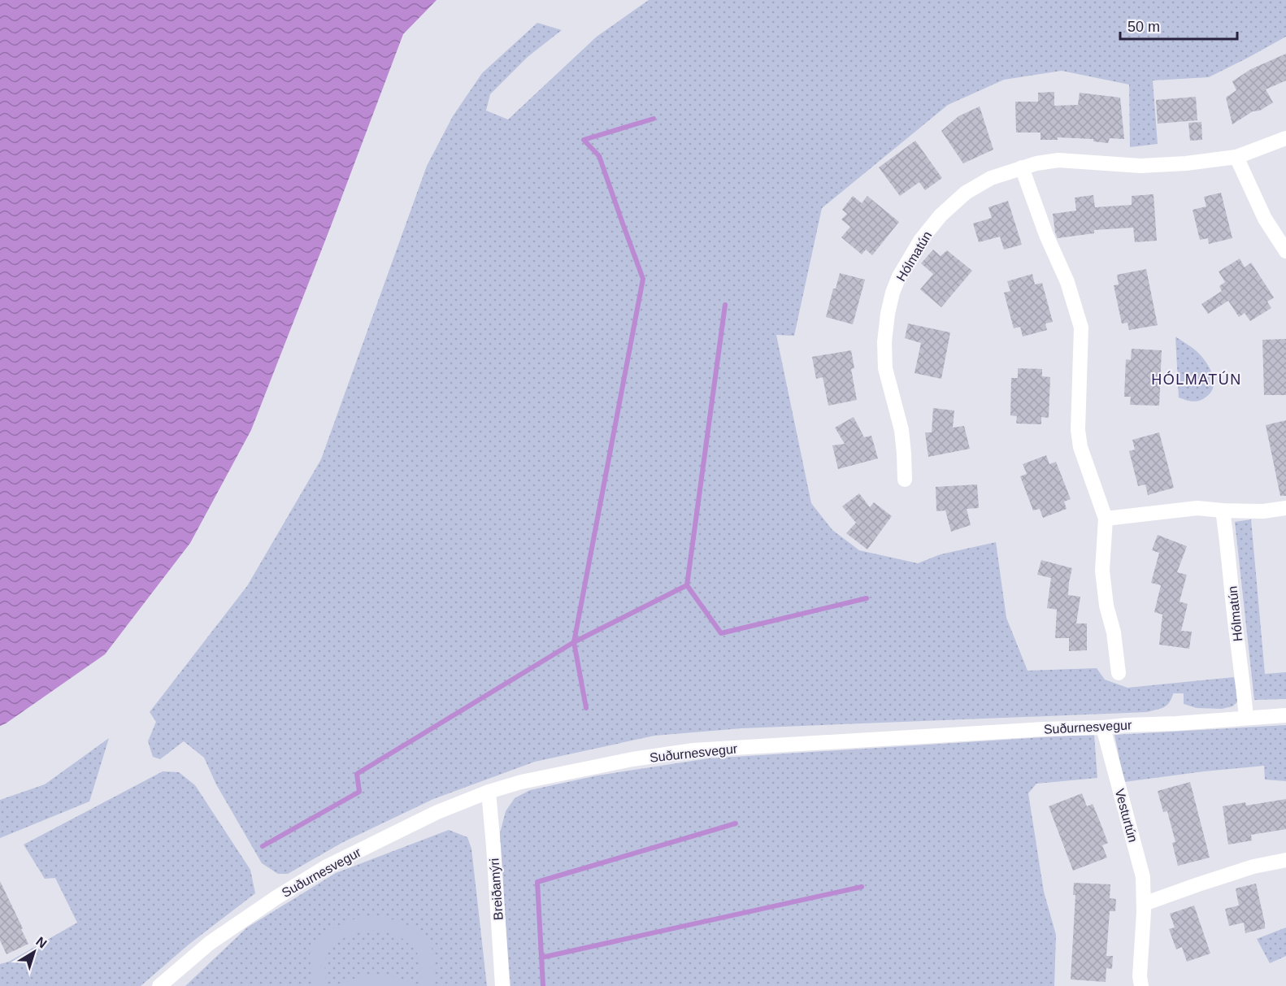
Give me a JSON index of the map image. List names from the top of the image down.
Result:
{
  "streets": {
    "street": [
      "Hólmatún",
      "Suðurnesvegur",
      "Vesturtún",
      "Breiðamýri"
    ]
  },
  "crossings": [
    ["Hólmatún", "Suðurnesvegur"],
    ["Suðurnesvegur", "Vesturtún"],
    ["Suðurnesvegur", "Breiðamýri"]
  ],
  "districts": ["HÓLMATÚN"],
  "scale_bar": "50 m",
  "north": "top right"
}
